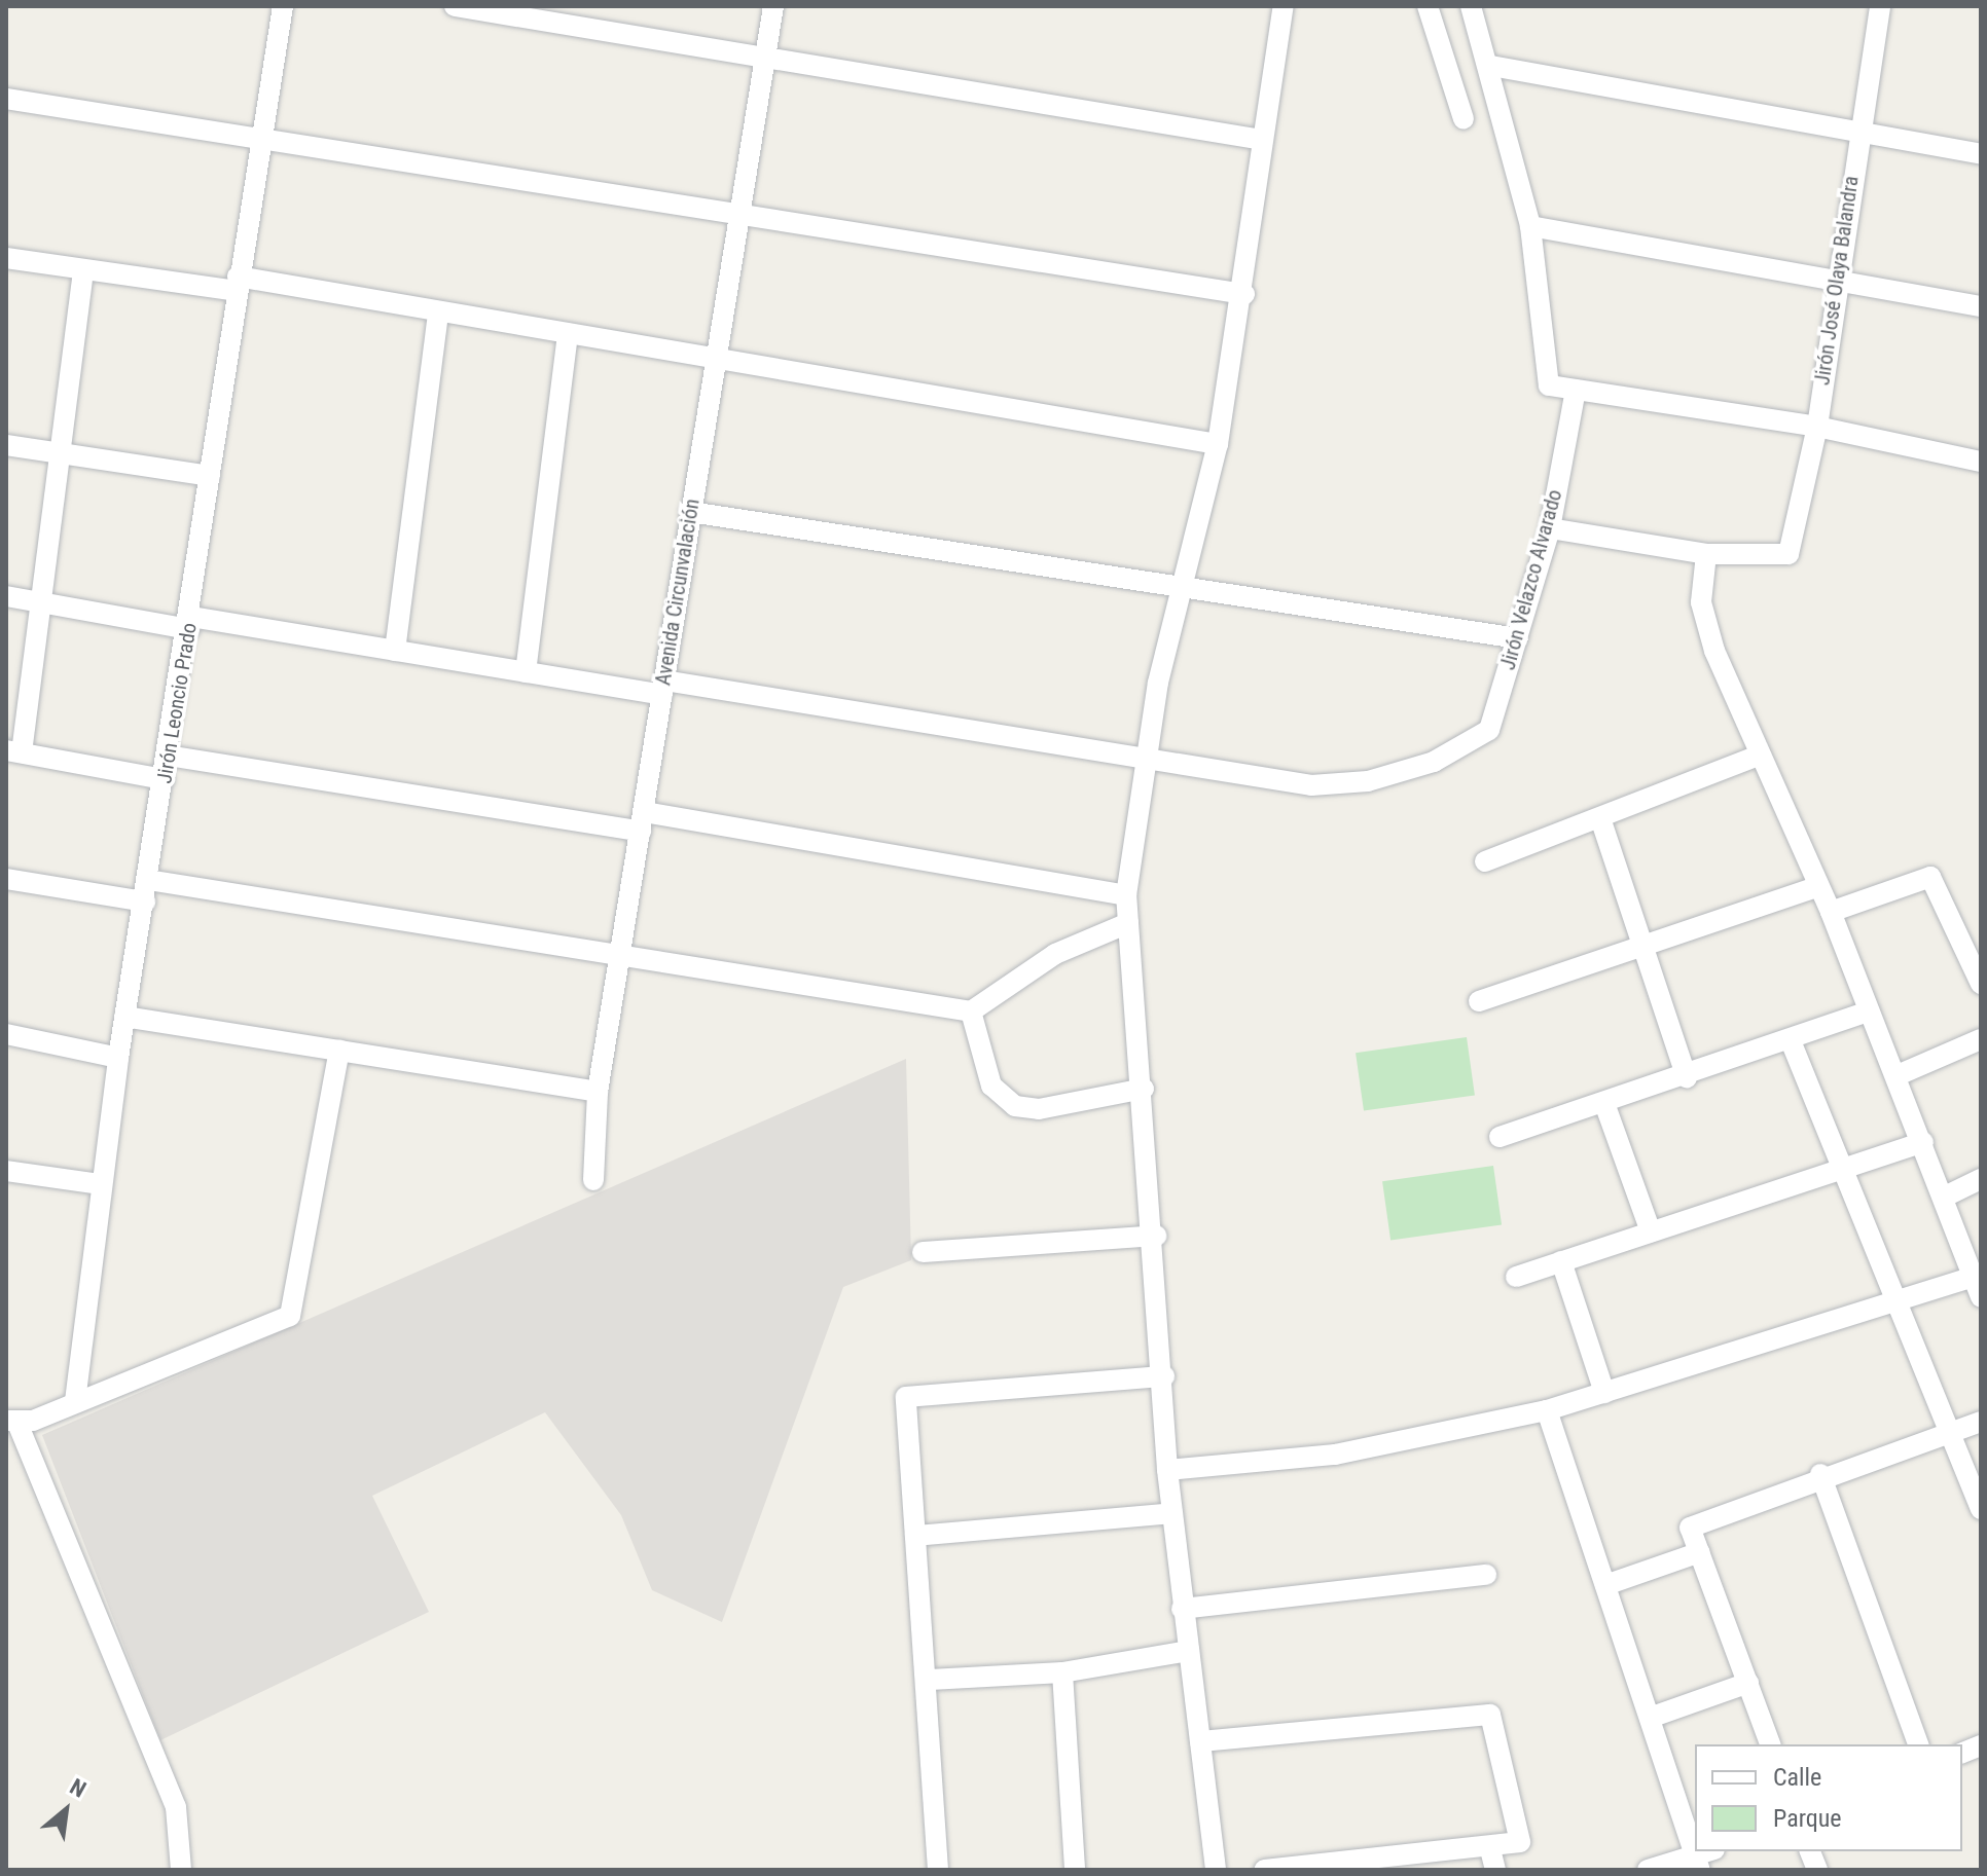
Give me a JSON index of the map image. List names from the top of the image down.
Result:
{
  "streets": {
    "street": [
      "Jirón José Olaya Balandra",
      "Jirón Velazco Alvarado",
      "Avenida Circunvalación",
      "Jirón Leoncio Prado"
    ]
  },
  "crossings": [
    ["Jirón Velazco Alvarado", "Avenida Circunvalación"],
    ["Jirón Velazco Alvarado", "Jirón Leoncio Prado"]
  ],
  "legend": ["Calle", "Parque"],
  "north": "top right"
}
